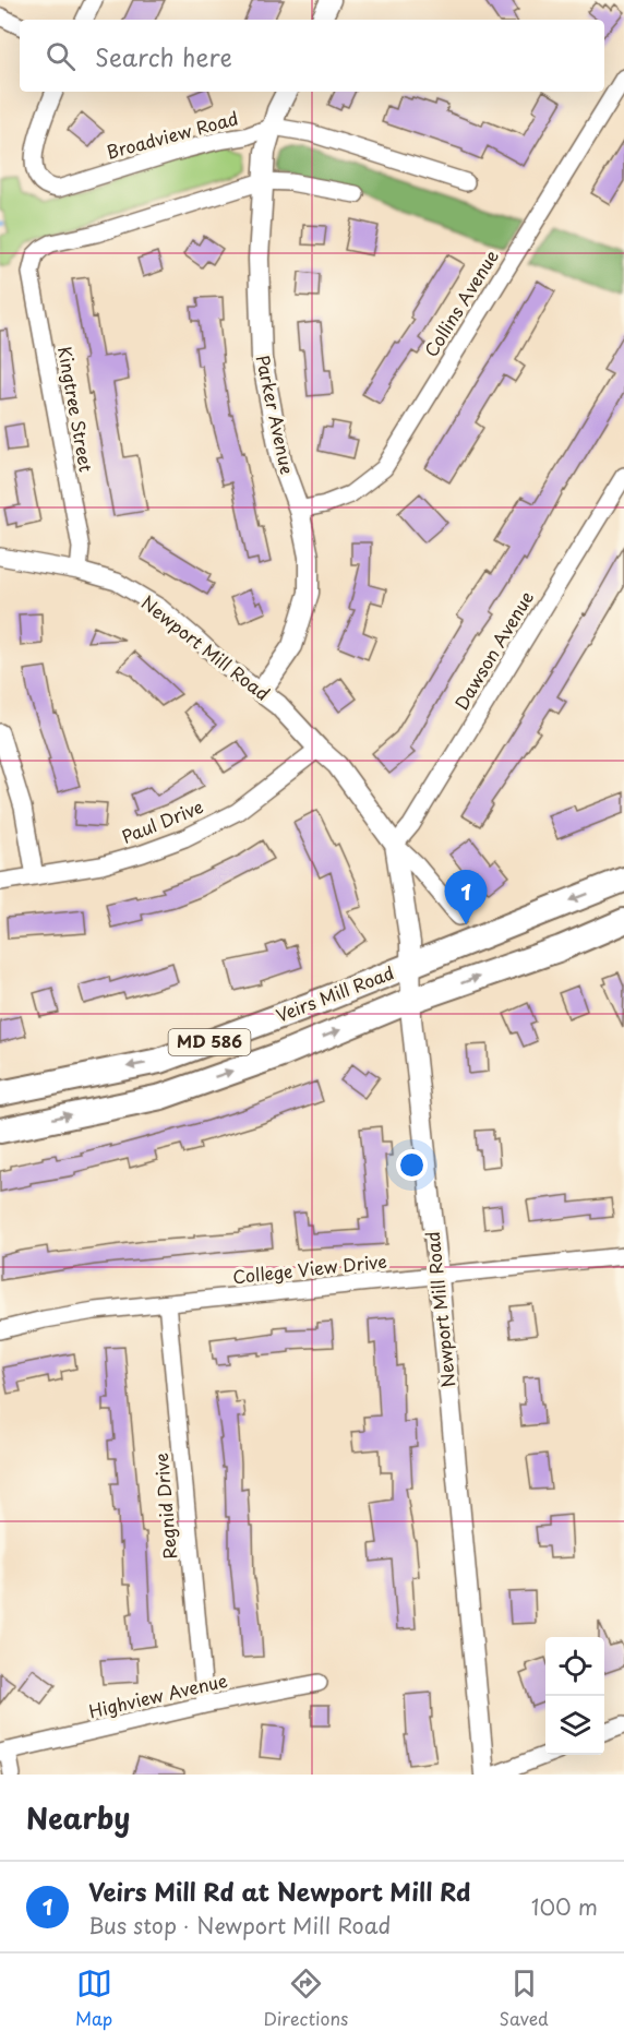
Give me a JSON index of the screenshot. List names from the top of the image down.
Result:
{
  "streets": {
    "main road": ["Veirs Mill Road", "MD 586"],
    "street": [
      "Broadview Road",
      "Collins Avenue",
      "Kingtree Street",
      "Parker Avenue",
      "Newport Mill Road",
      "Dawson Avenue",
      "Paul Drive",
      "College View Drive",
      "Regnid Drive",
      "Highview Avenue"
    ]
  },
  "crossings": [
    ["Broadview Road", "Parker Avenue"],
    ["Collins Avenue", "Parker Avenue"],
    ["Kingtree Street", "Parker Avenue"],
    ["Kingtree Street", "Newport Mill Road"],
    ["Parker Avenue", "Newport Mill Road"],
    ["Newport Mill Road", "Dawson Avenue"],
    ["Newport Mill Road", "Paul Drive"],
    ["Newport Mill Road", "Veirs Mill Road"],
    ["Newport Mill Road", "College View Drive"],
    ["College View Drive", "Regnid Drive"],
    ["Regnid Drive", "Highview Avenue"]
  ],
  "page": {
    "search": "Search here",
    "pins": "1",
    "heading": "Nearby",
    "list": [
      {
        "mark": "1",
        "name": "Veirs Mill Rd at Newport Mill Rd",
        "note": "Bus stop · Newport Mill Road",
        "value": "100 m"
      }
    ],
    "nav": ["Map", "Directions", "Saved"]
  }
}
